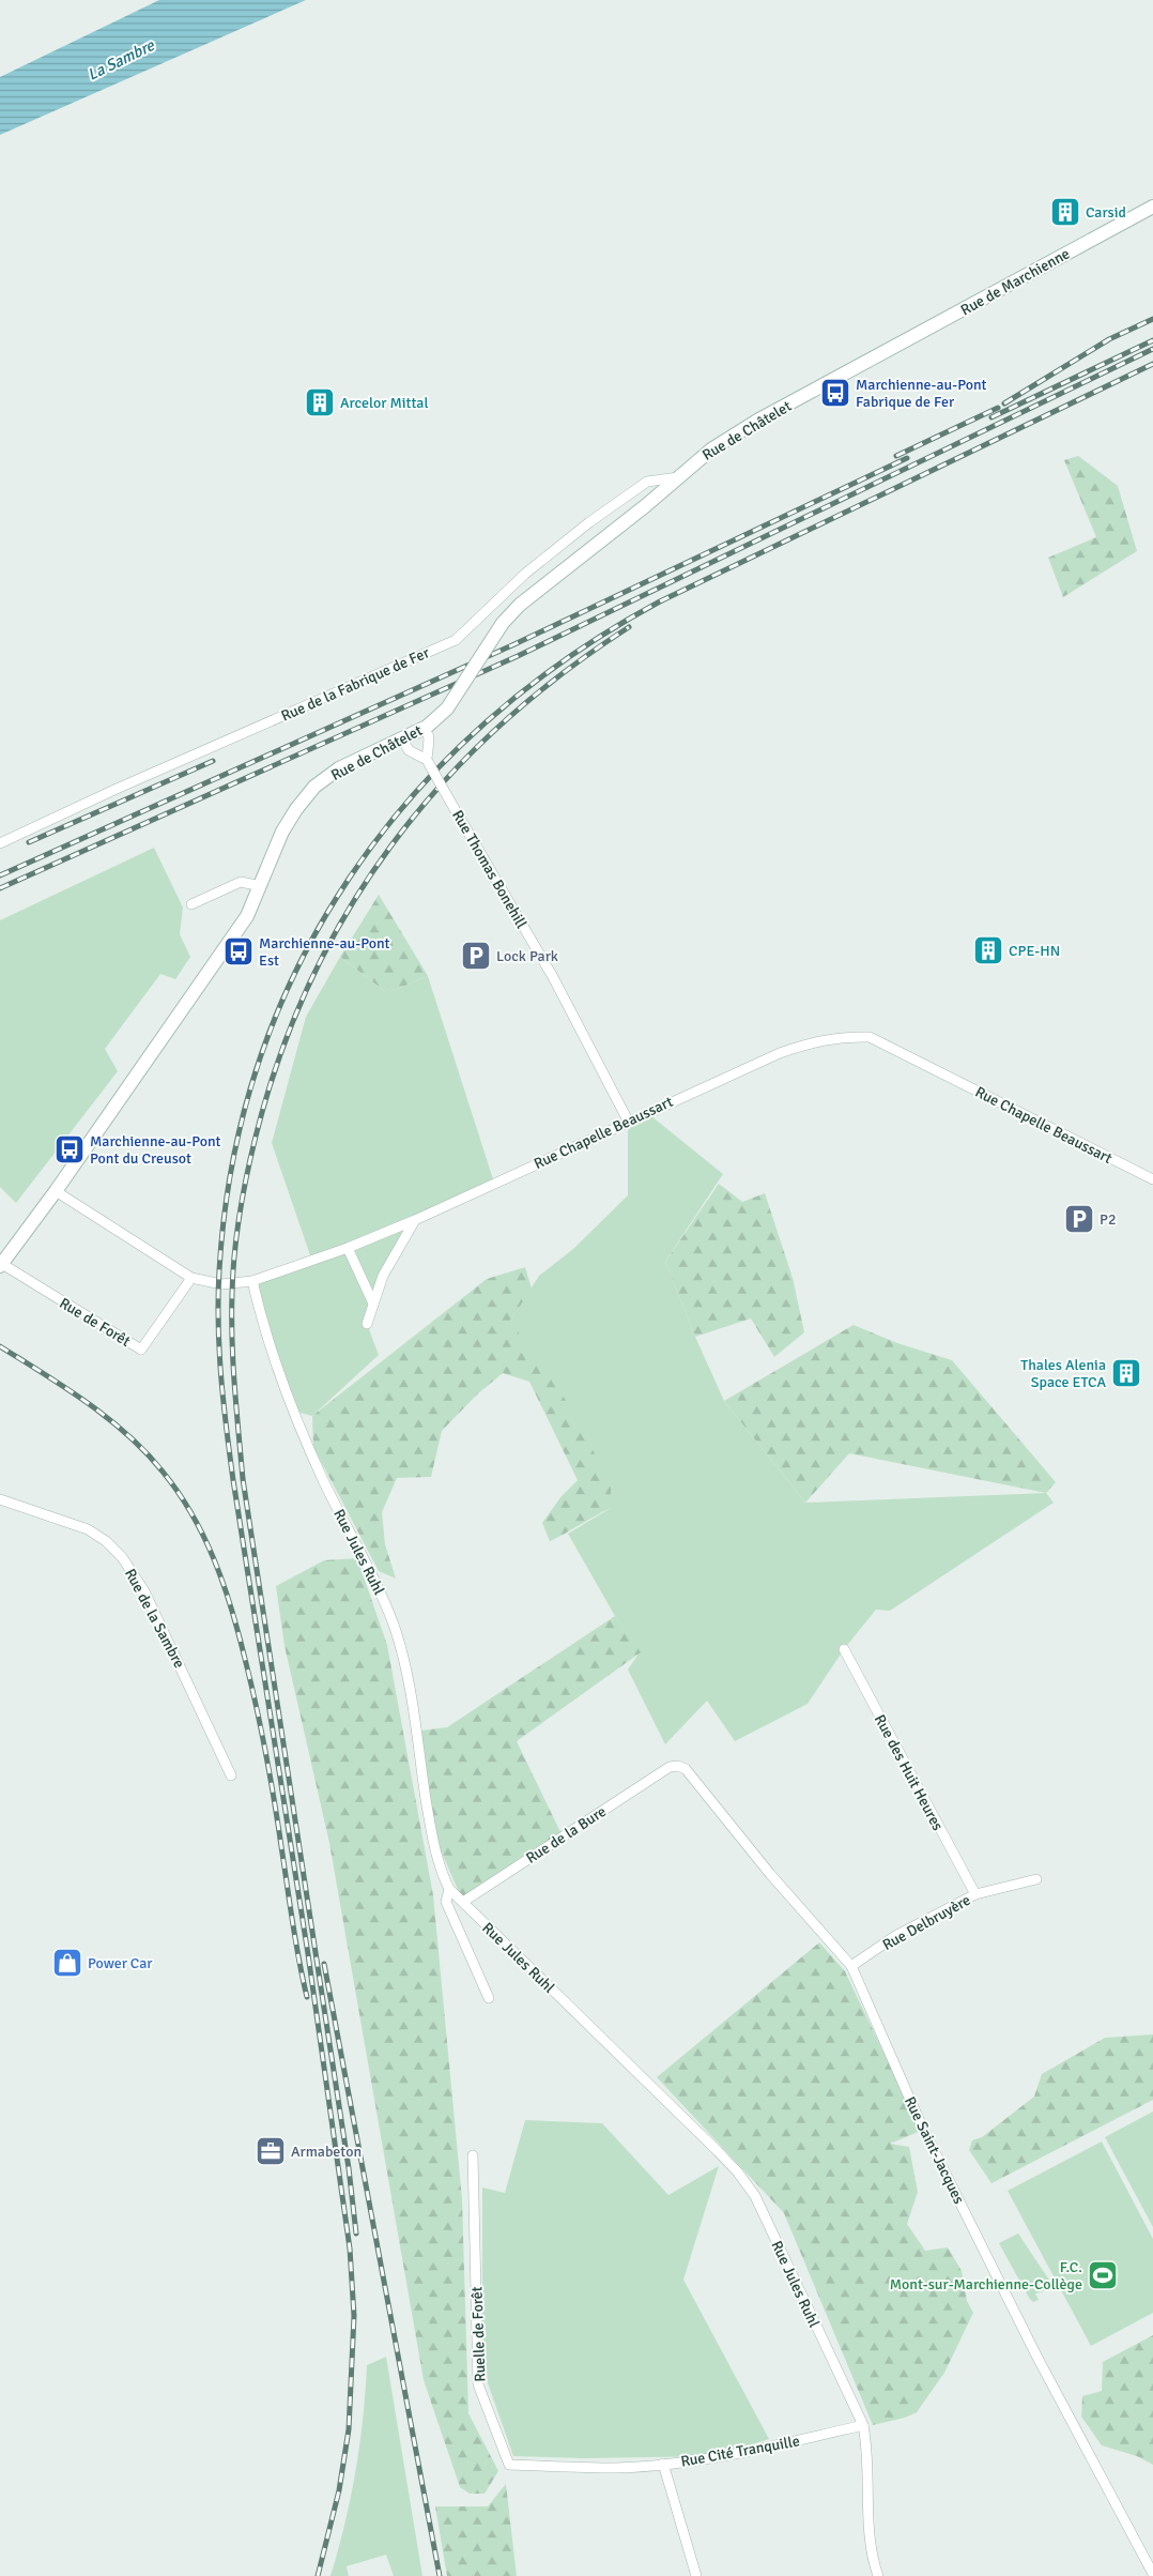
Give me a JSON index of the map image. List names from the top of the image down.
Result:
{
  "streets": {
    "main road": ["Rue de Marchienne", "Rue de Châtelet"],
    "street": [
      "Rue de la Fabrique de Fer",
      "Rue Thomas Bonehill",
      "Rue Chapelle Beaussart",
      "Rue de Forêt",
      "Rue Jules Ruhl",
      "Rue de la Sambre",
      "Rue des Huit Heures",
      "Rue de la Bure",
      "Rue Delbruyère",
      "Rue Saint-Jacques",
      "Ruelle de Forêt",
      "Rue Cité Tranquille"
    ]
  },
  "crossings": [
    ["Rue de Marchienne", "Rue de Châtelet"],
    ["Rue de Châtelet", "Rue de la Fabrique de Fer"],
    ["Rue de Châtelet", "Rue Thomas Bonehill"],
    ["Rue de Châtelet", "Rue Chapelle Beaussart"],
    ["Rue de Châtelet", "Rue de Forêt"],
    ["Rue Thomas Bonehill", "Rue Chapelle Beaussart"],
    ["Rue Chapelle Beaussart", "Rue de Forêt"],
    ["Rue Chapelle Beaussart", "Rue Jules Ruhl"],
    ["Rue Jules Ruhl", "Rue de la Bure"],
    ["Rue Jules Ruhl", "Rue Cité Tranquille"],
    ["Rue des Huit Heures", "Rue Delbruyère"],
    ["Rue de la Bure", "Rue Saint-Jacques"],
    ["Rue Delbruyère", "Rue Saint-Jacques"],
    ["Ruelle de Forêt", "Rue Cité Tranquille"]
  ],
  "water": ["La Sambre"],
  "places": {
    "building": [
      "Carsid",
      "Arcelor Mittal",
      "CPE-HN",
      "Thales Alenia Space ETCA"
    ],
    "bus stop": ["Marchienne-au-Pont Fabrique de Fer", "Marchienne-au-Pont Est", "Marchienne-au-Pont Pont du Creusot"],
    "parking": ["Lock Park", "P2"],
    "shop": ["Power Car"],
    "office": ["Armabeton"],
    "sports": ["F.C. Mont-sur-Marchienne-Collège"]
  }
}
